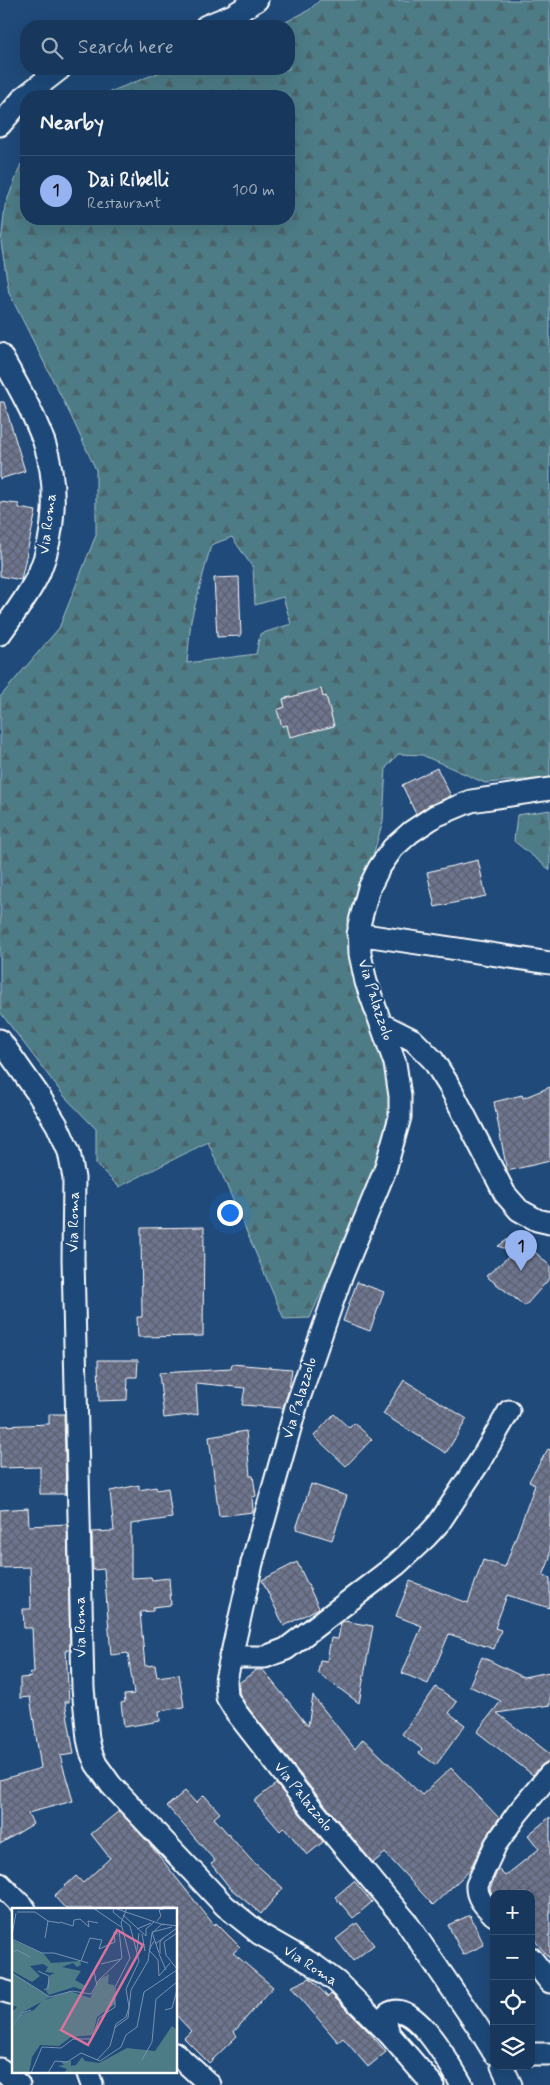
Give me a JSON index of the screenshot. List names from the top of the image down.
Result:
{
  "streets": {
    "street": ["Via Roma", "Via Palazzolo"]
  },
  "page": {
    "search": "Search here",
    "heading": "Nearby",
    "list": [
      {
        "mark": "1",
        "name": "Dai Ribelli",
        "note": "Restaurant",
        "value": "100 m"
      }
    ],
    "pins": "1",
    "map_buttons": ["+", "−"]
  }
}
